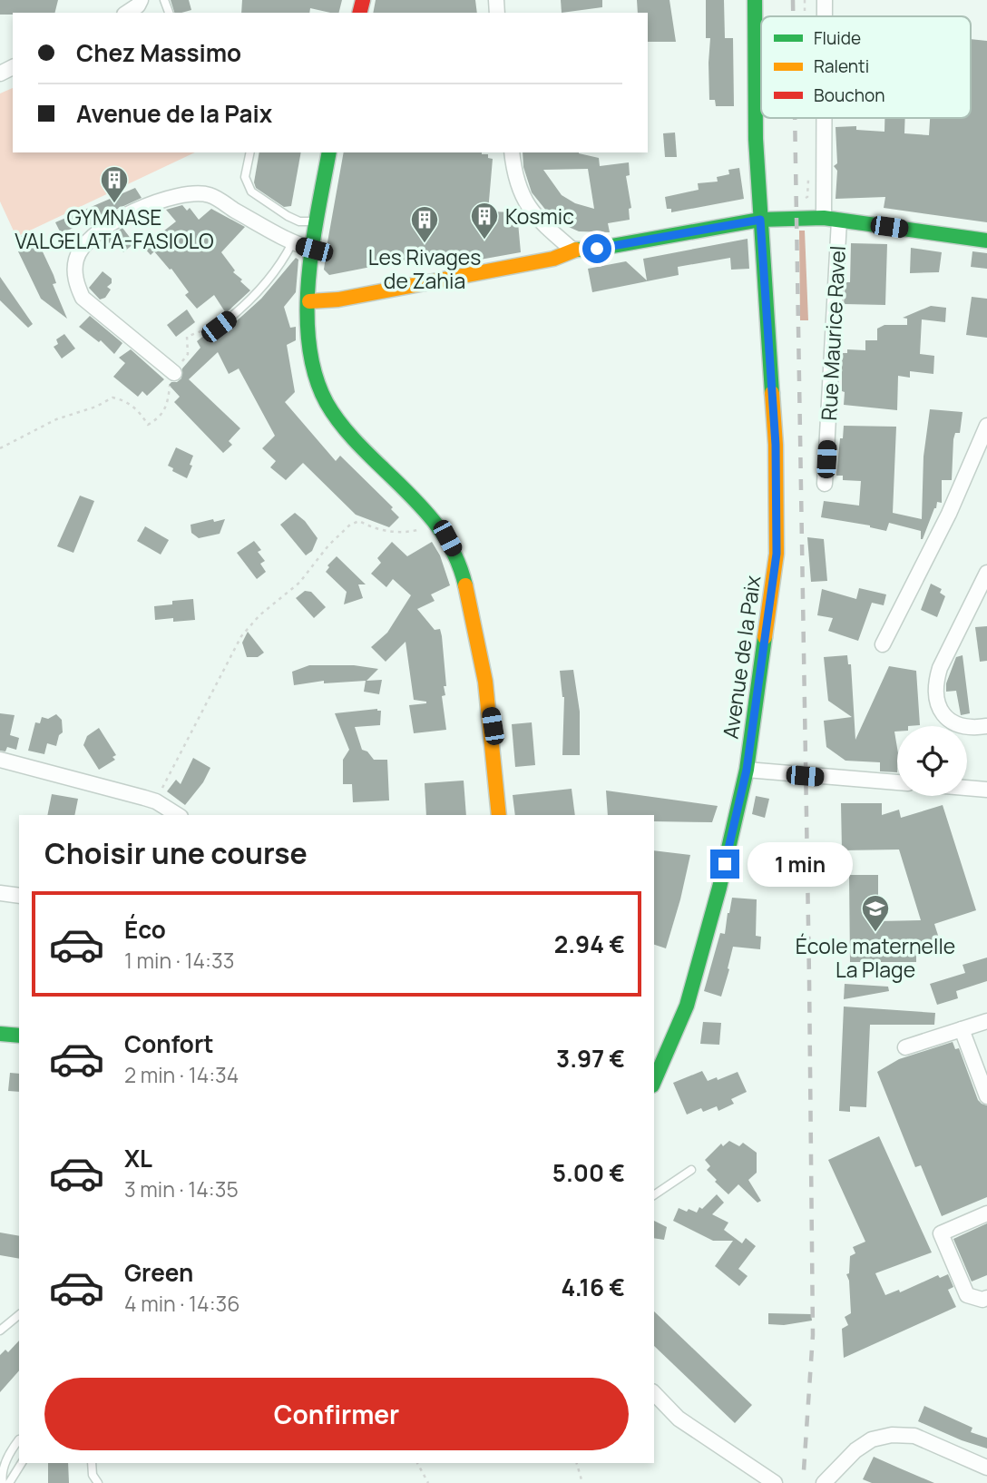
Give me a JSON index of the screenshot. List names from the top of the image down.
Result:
{
  "streets": {
    "street": ["Rue Maurice Ravel", "Avenue de la Paix"]
  },
  "places": {
    "building": ["GYMNASE VALGELATA-FASIOLO", "Kosmic", "Les Rivages de Zahia"],
    "school or university": ["École maternelle La Plage"]
  },
  "legend": ["Fluide", "Ralenti", "Bouchon"],
  "page": {
    "banner": ["Chez Massimo", "Avenue de la Paix"],
    "heading": "Choisir une course",
    "bubble": "1 min",
    "list": [
      {
        "name": "Éco",
        "note": "1 min · 14:33",
        "value": "2.94 €"
      },
      {
        "name": "Confort",
        "note": "2 min · 14:34",
        "value": "3.97 €"
      },
      {
        "name": "XL",
        "note": "3 min · 14:35",
        "value": "5.00 €"
      },
      {
        "name": "Green",
        "note": "4 min · 14:36",
        "value": "4.16 €"
      }
    ],
    "buttons": "Confirmer"
  }
}
